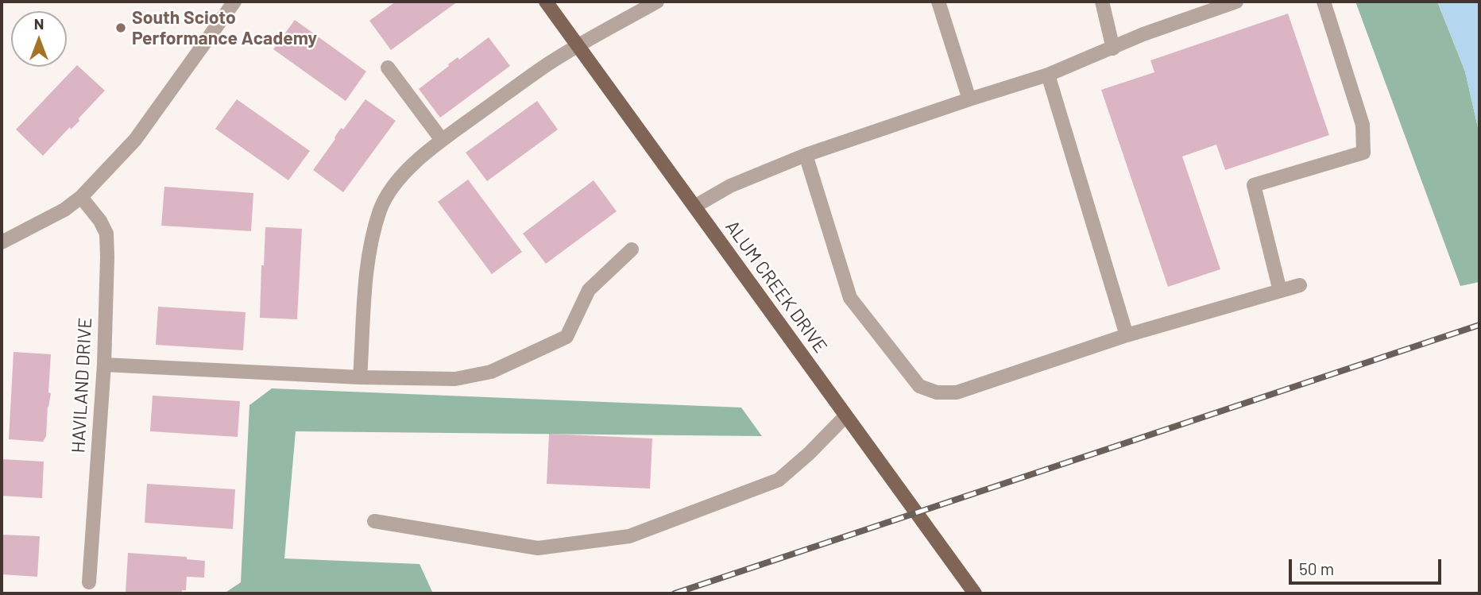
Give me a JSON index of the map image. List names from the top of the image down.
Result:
{
  "streets": {
    "main road": ["ALUM CREEK DRIVE"],
    "street": ["HAVILAND DRIVE"]
  },
  "places": ["South Scioto Performance Academy"],
  "scale_bar": "50 m",
  "north": "top"
}
